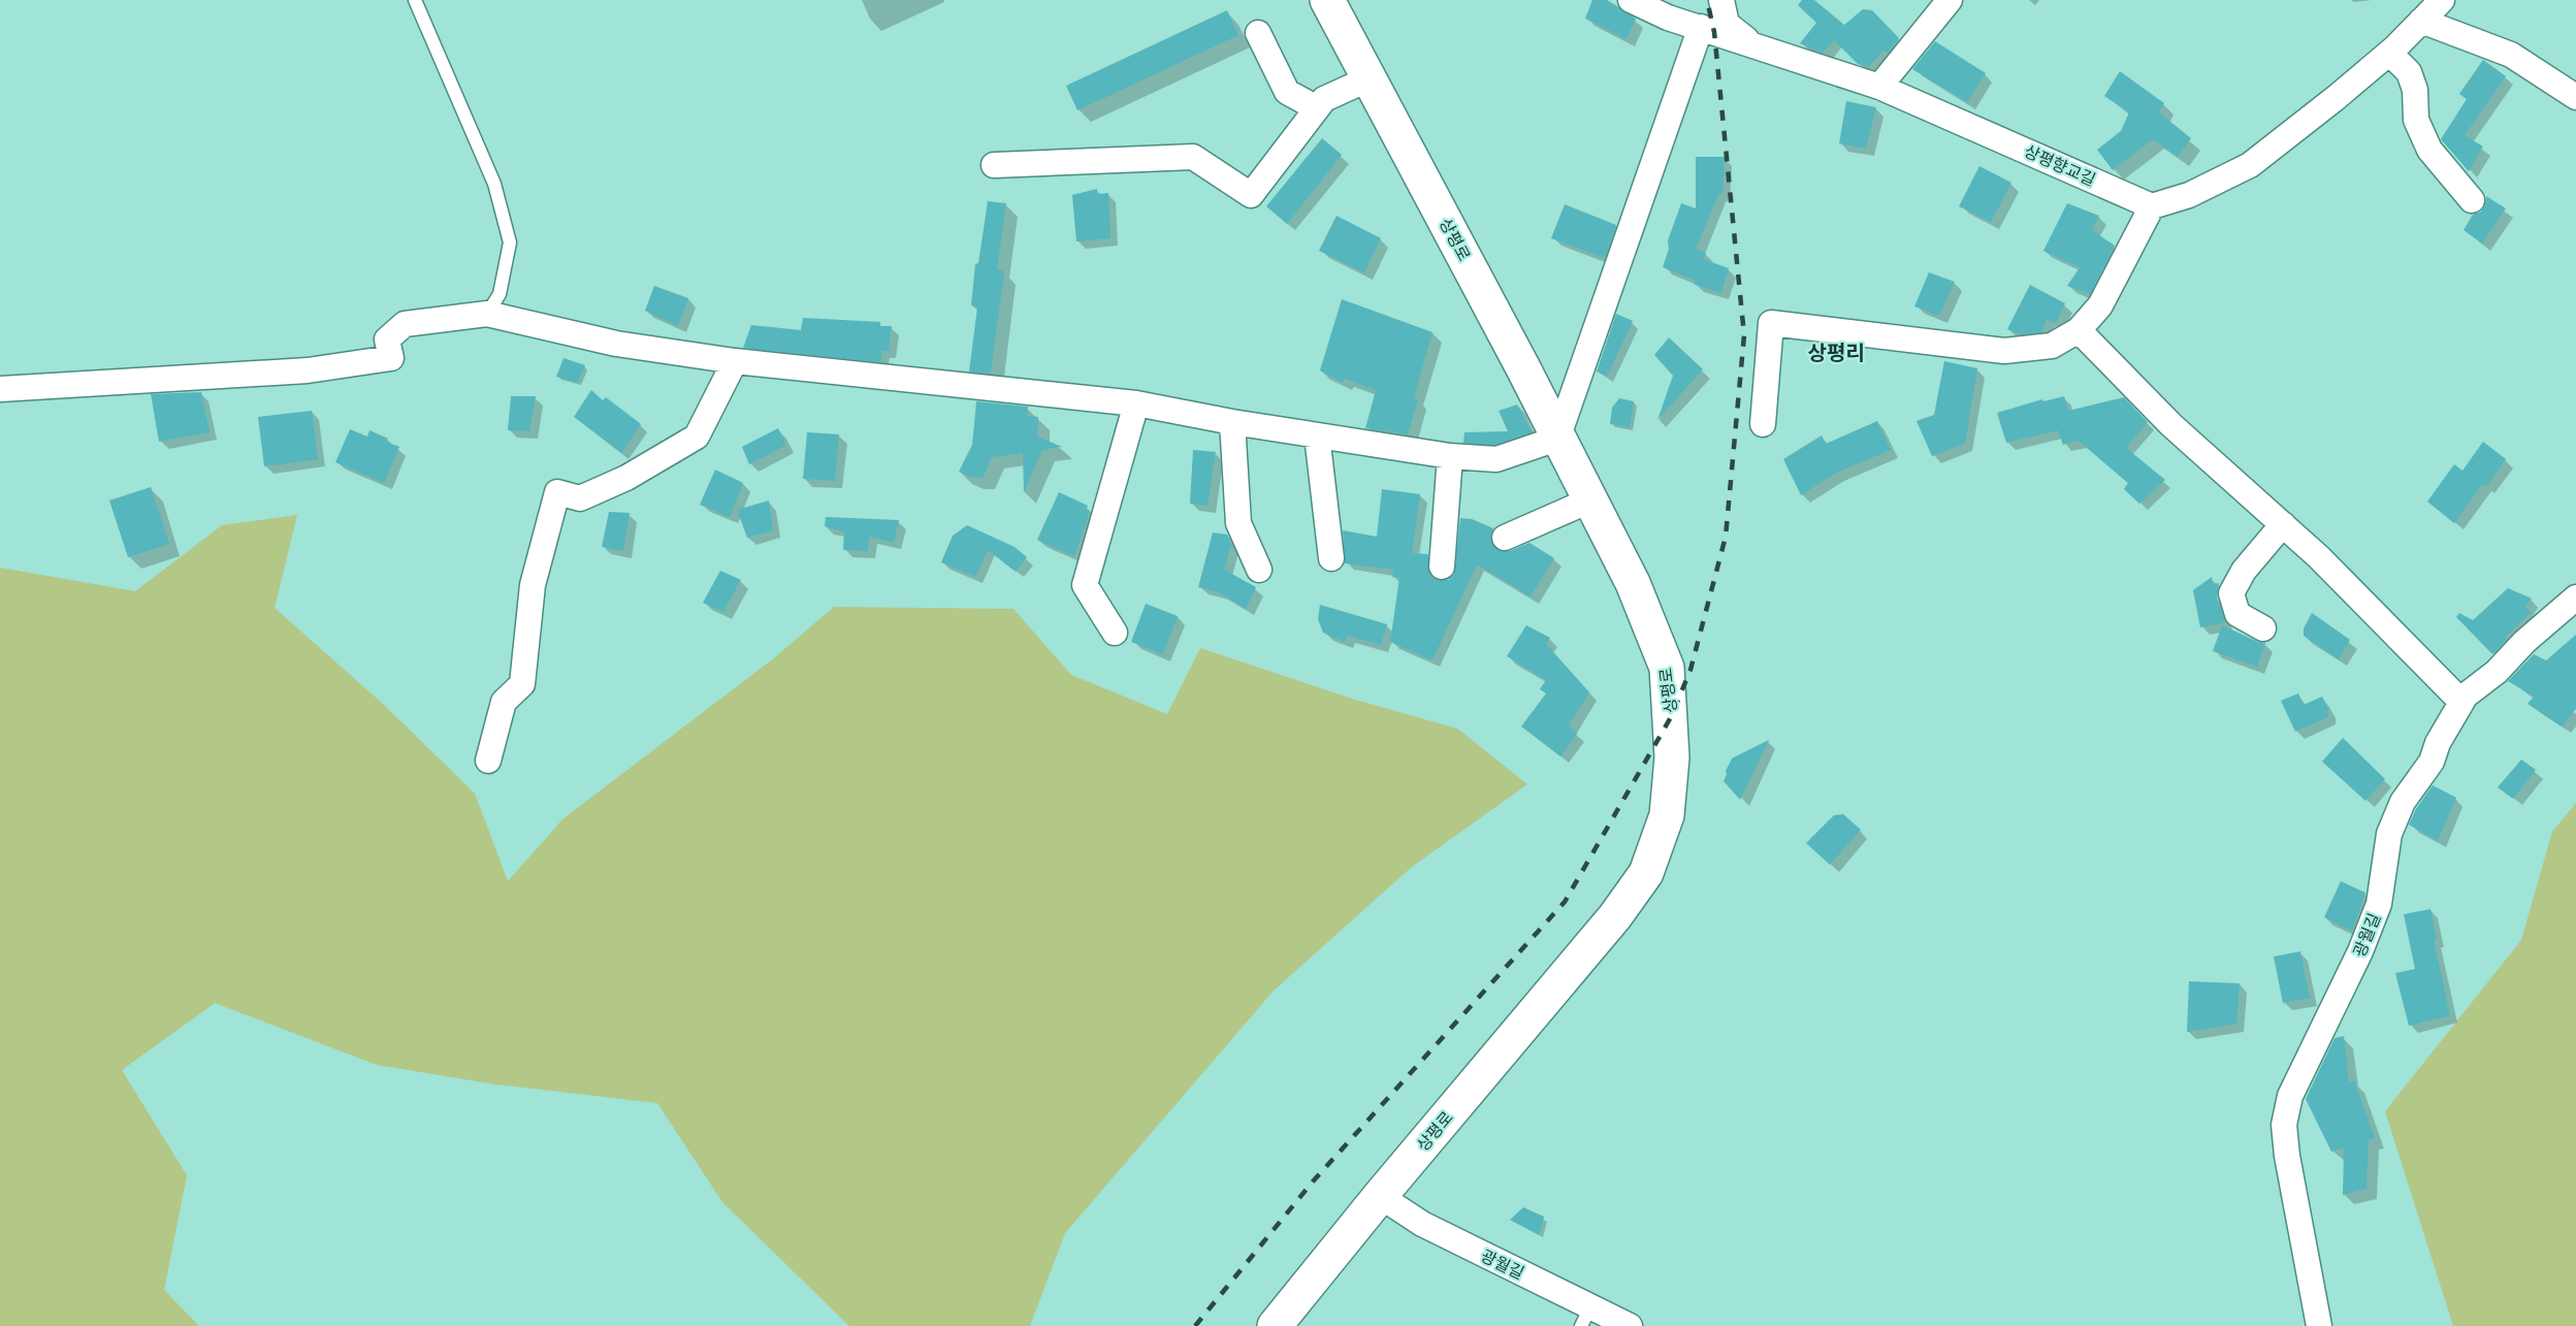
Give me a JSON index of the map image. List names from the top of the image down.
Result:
{
  "streets": {
    "main road": ["상평로"],
    "street": ["상평향교길", "광월길"]
  },
  "crossings": [
    ["상평로", "광월길"]
  ],
  "districts": ["상평리"]
}
